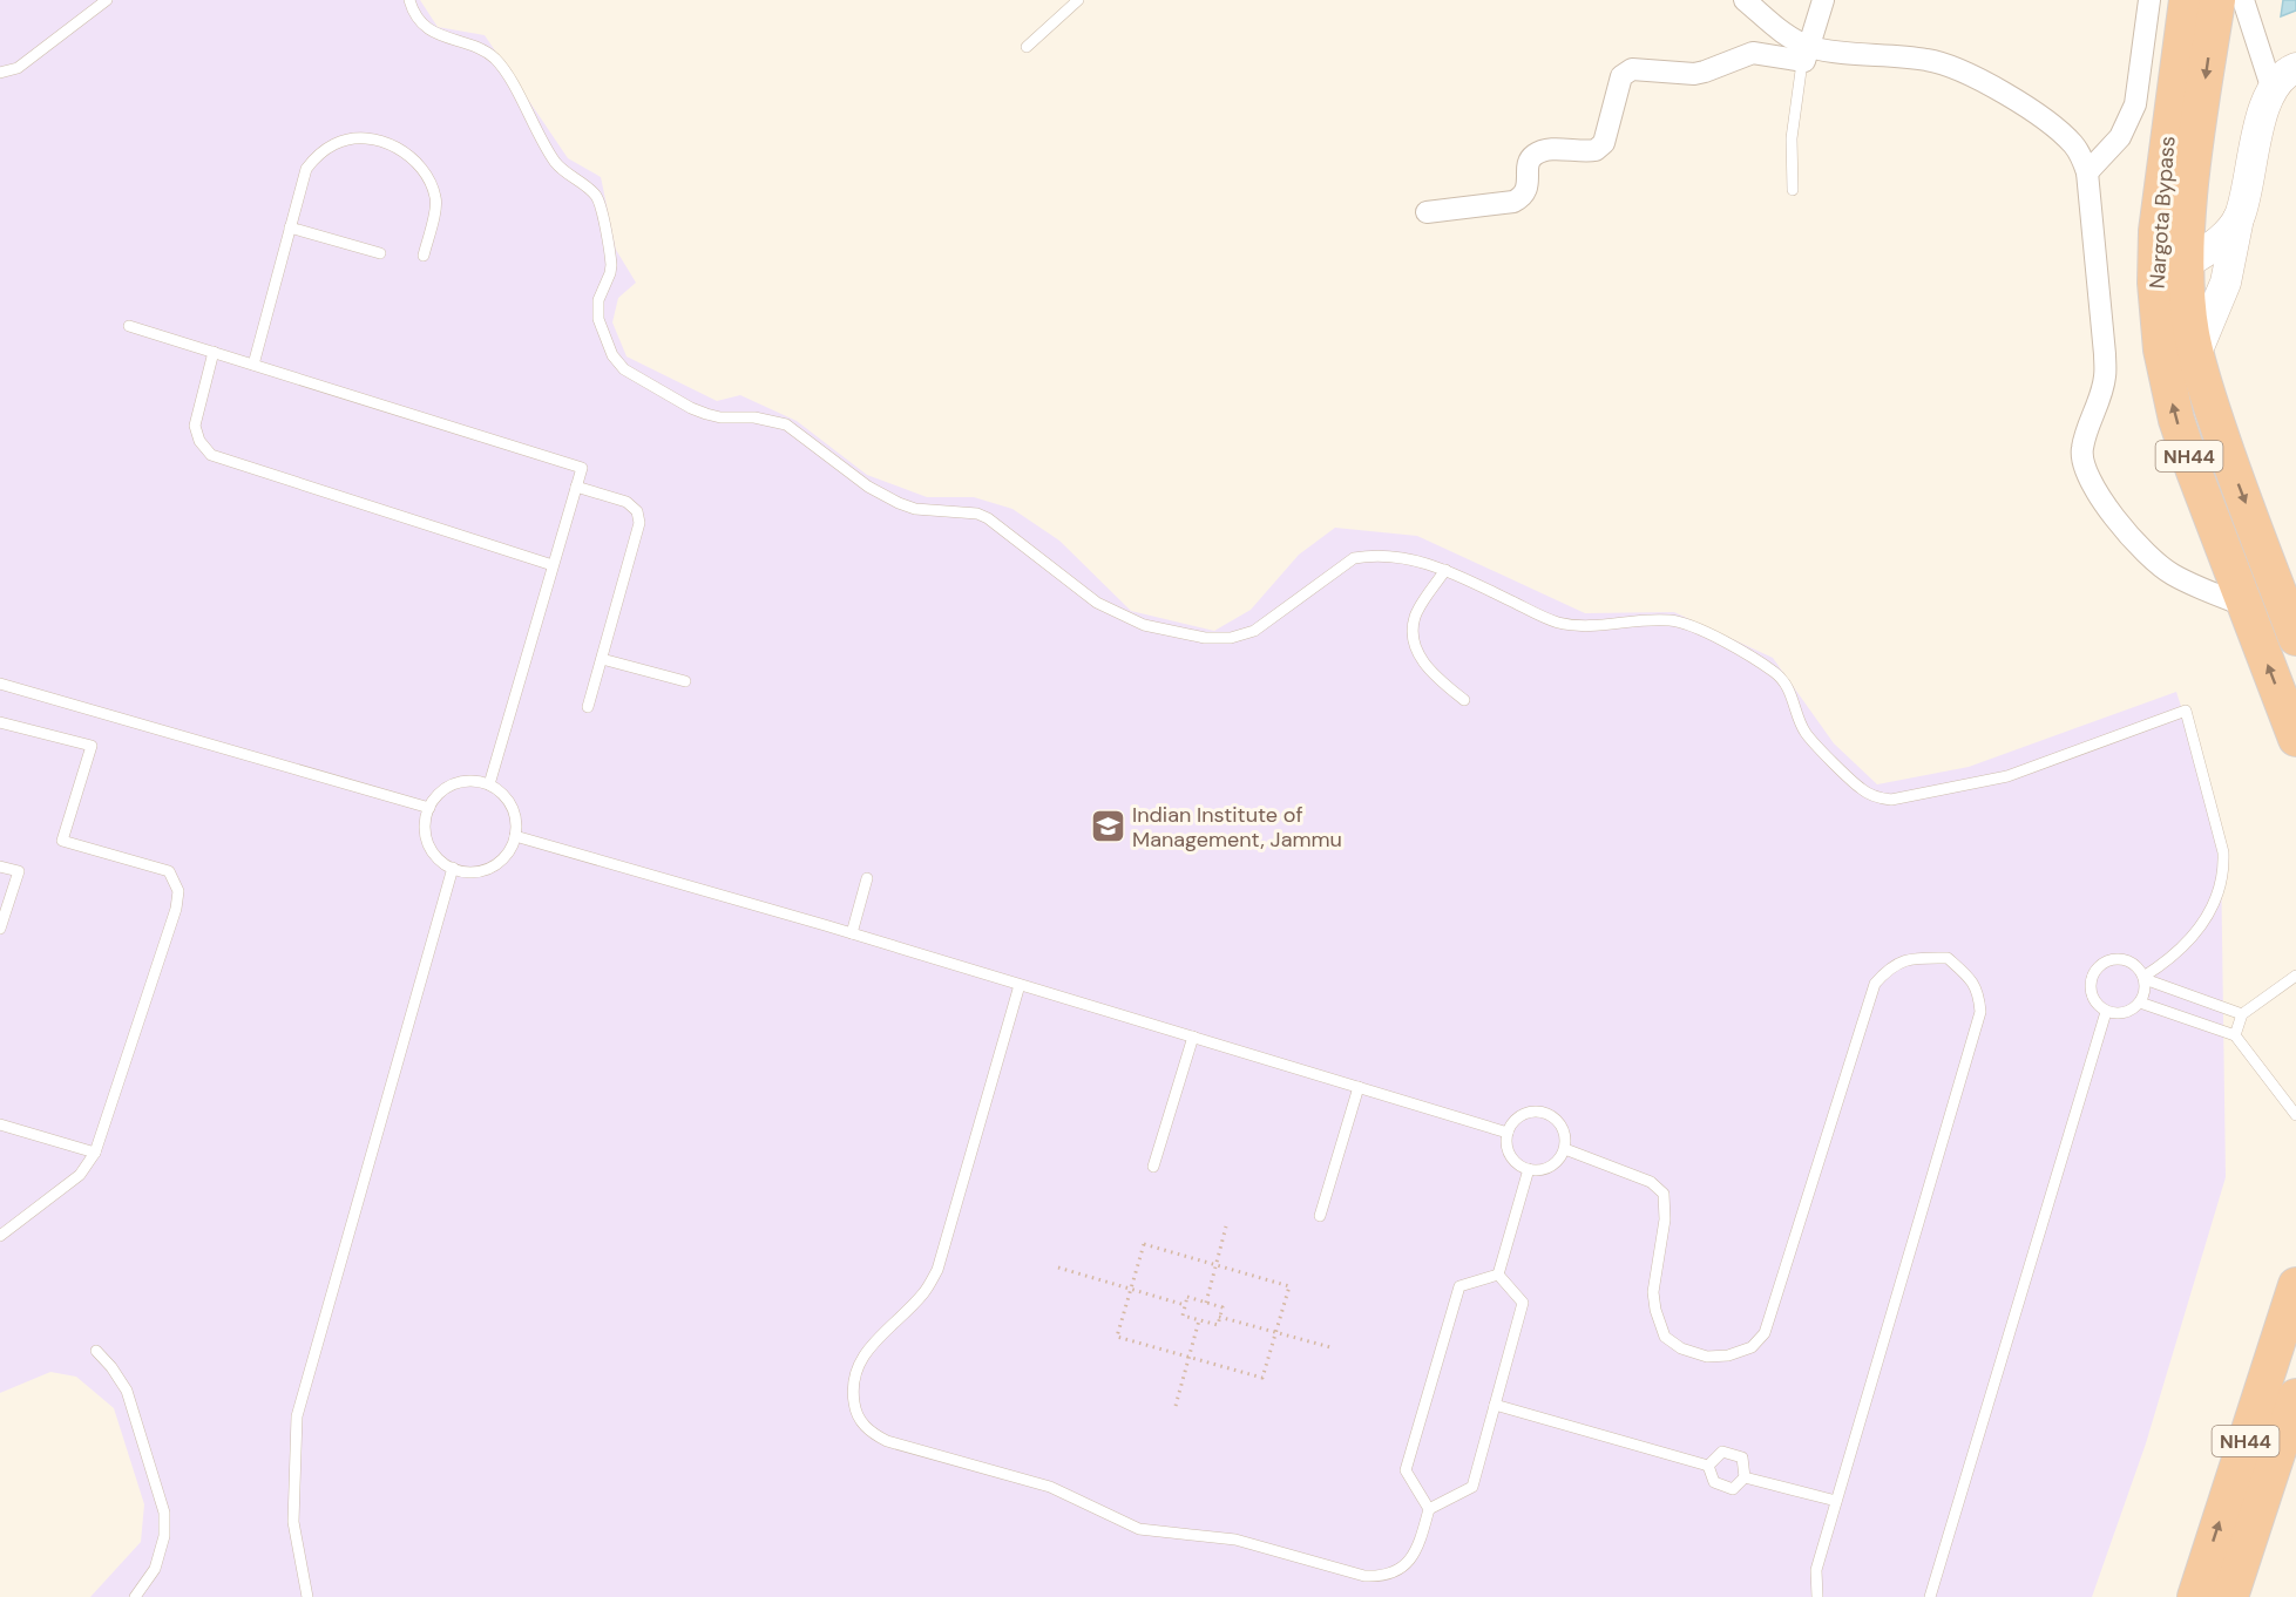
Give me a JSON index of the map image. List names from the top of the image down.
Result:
{
  "streets": {
    "highway": ["Nargota Bypass", "NH44"]
  },
  "places": {
    "school or university": ["Indian Institute of Management, Jammu"]
  }
}
